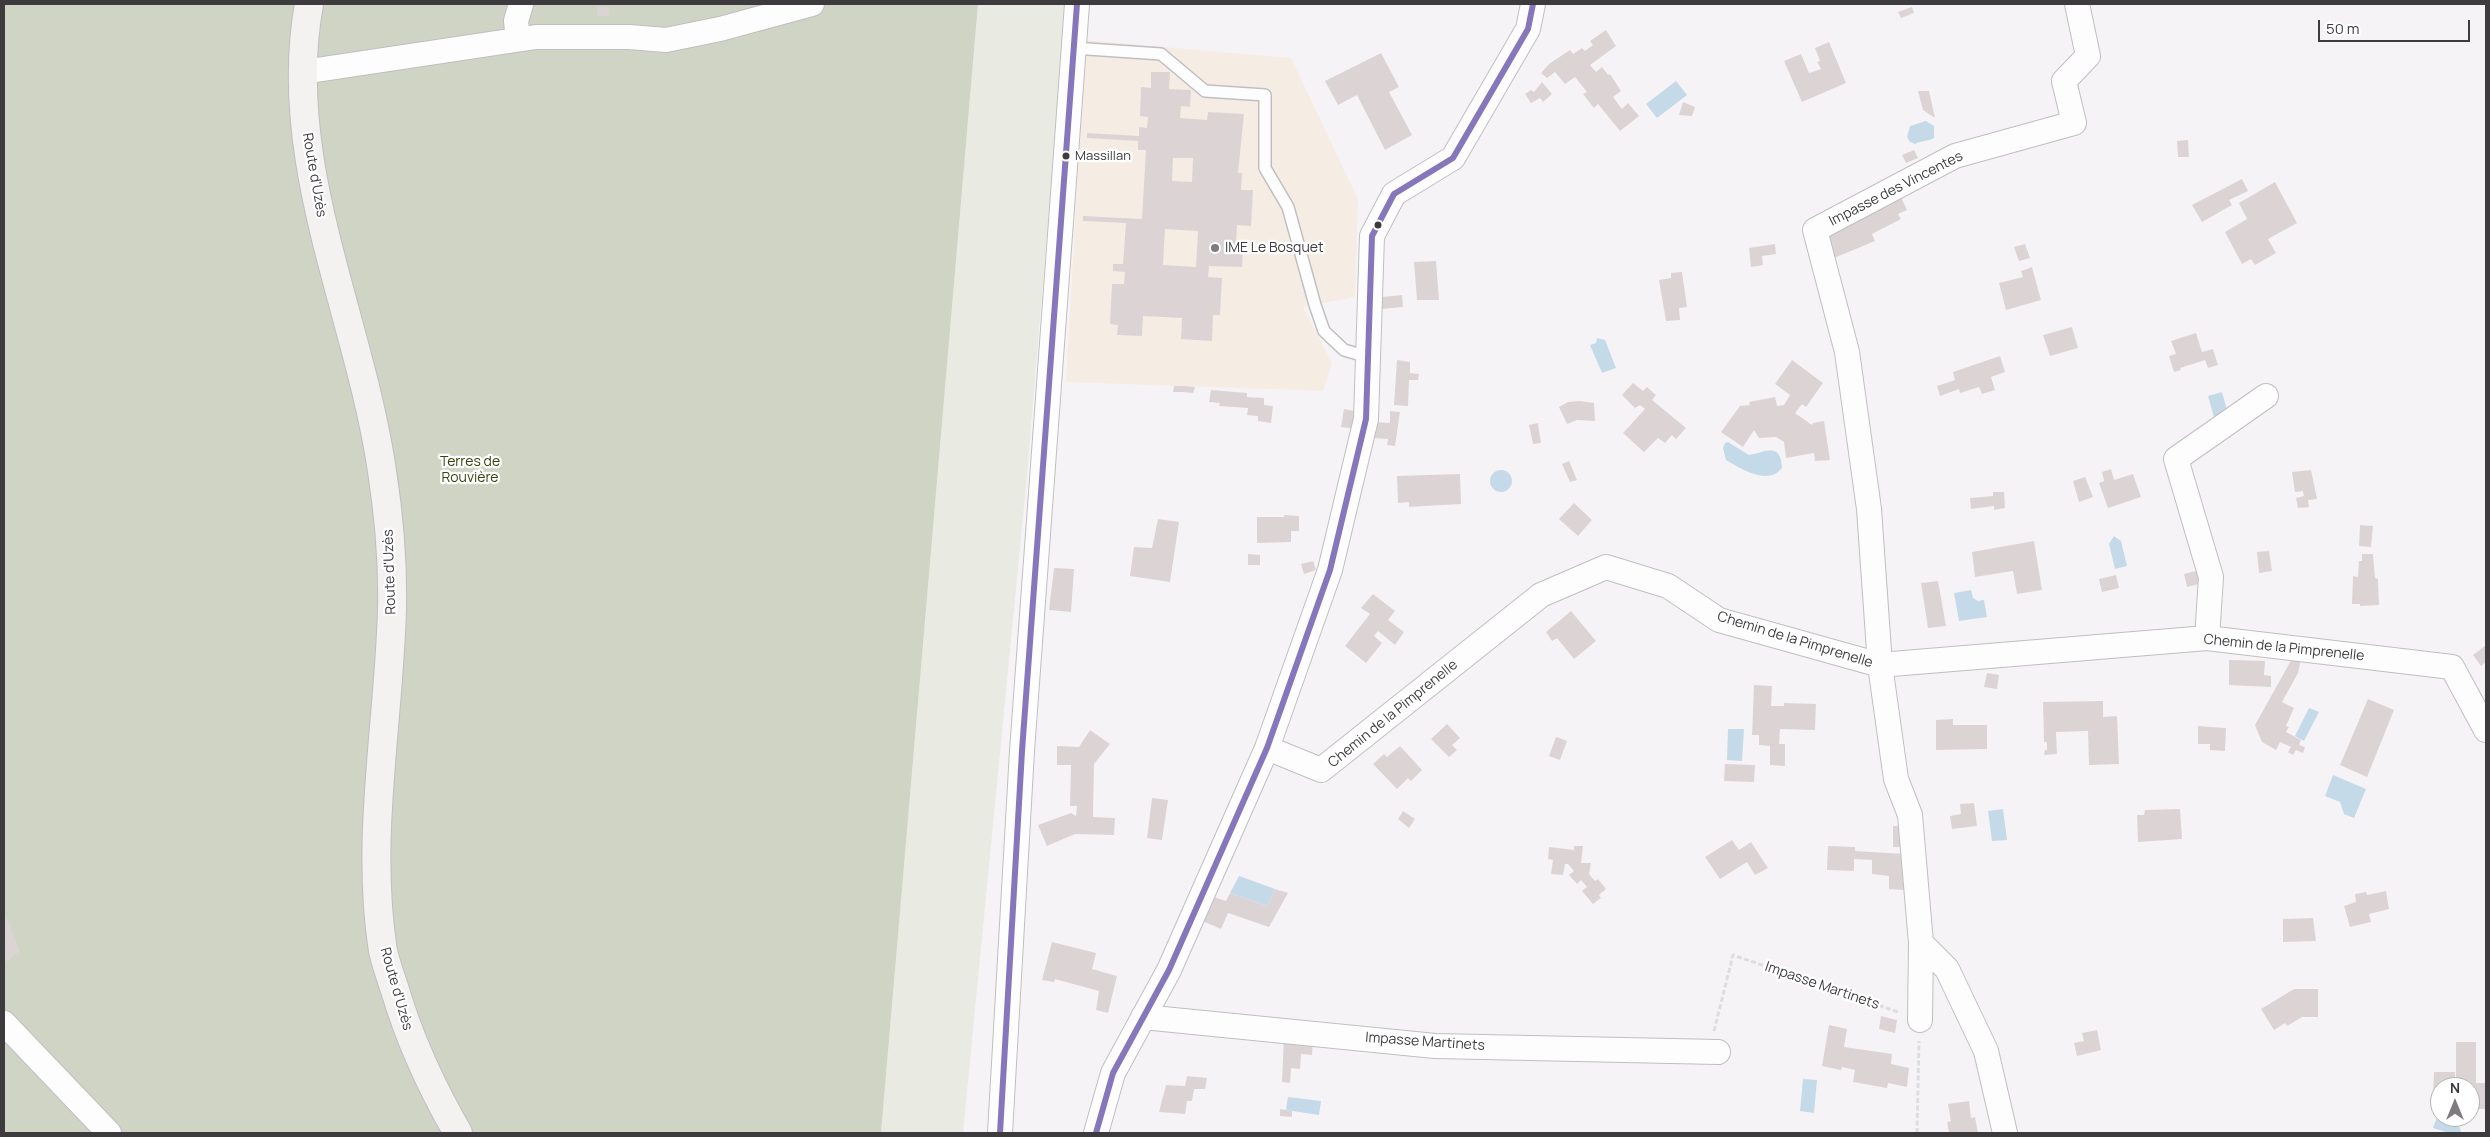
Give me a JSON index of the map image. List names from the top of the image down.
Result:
{
  "streets": {
    "main road": ["Route d'Uzès"],
    "street": ["Impasse des Vincentes", "Chemin de la Pimprenelle", "Impasse Martinets"]
  },
  "crossings": [
    ["Impasse des Vincentes", "Chemin de la Pimprenelle"]
  ],
  "parks": ["Terres de Rouvière"],
  "places": ["Massillan", "IME Le Bosquet"],
  "scale_bar": "50 m",
  "north": "top"
}
